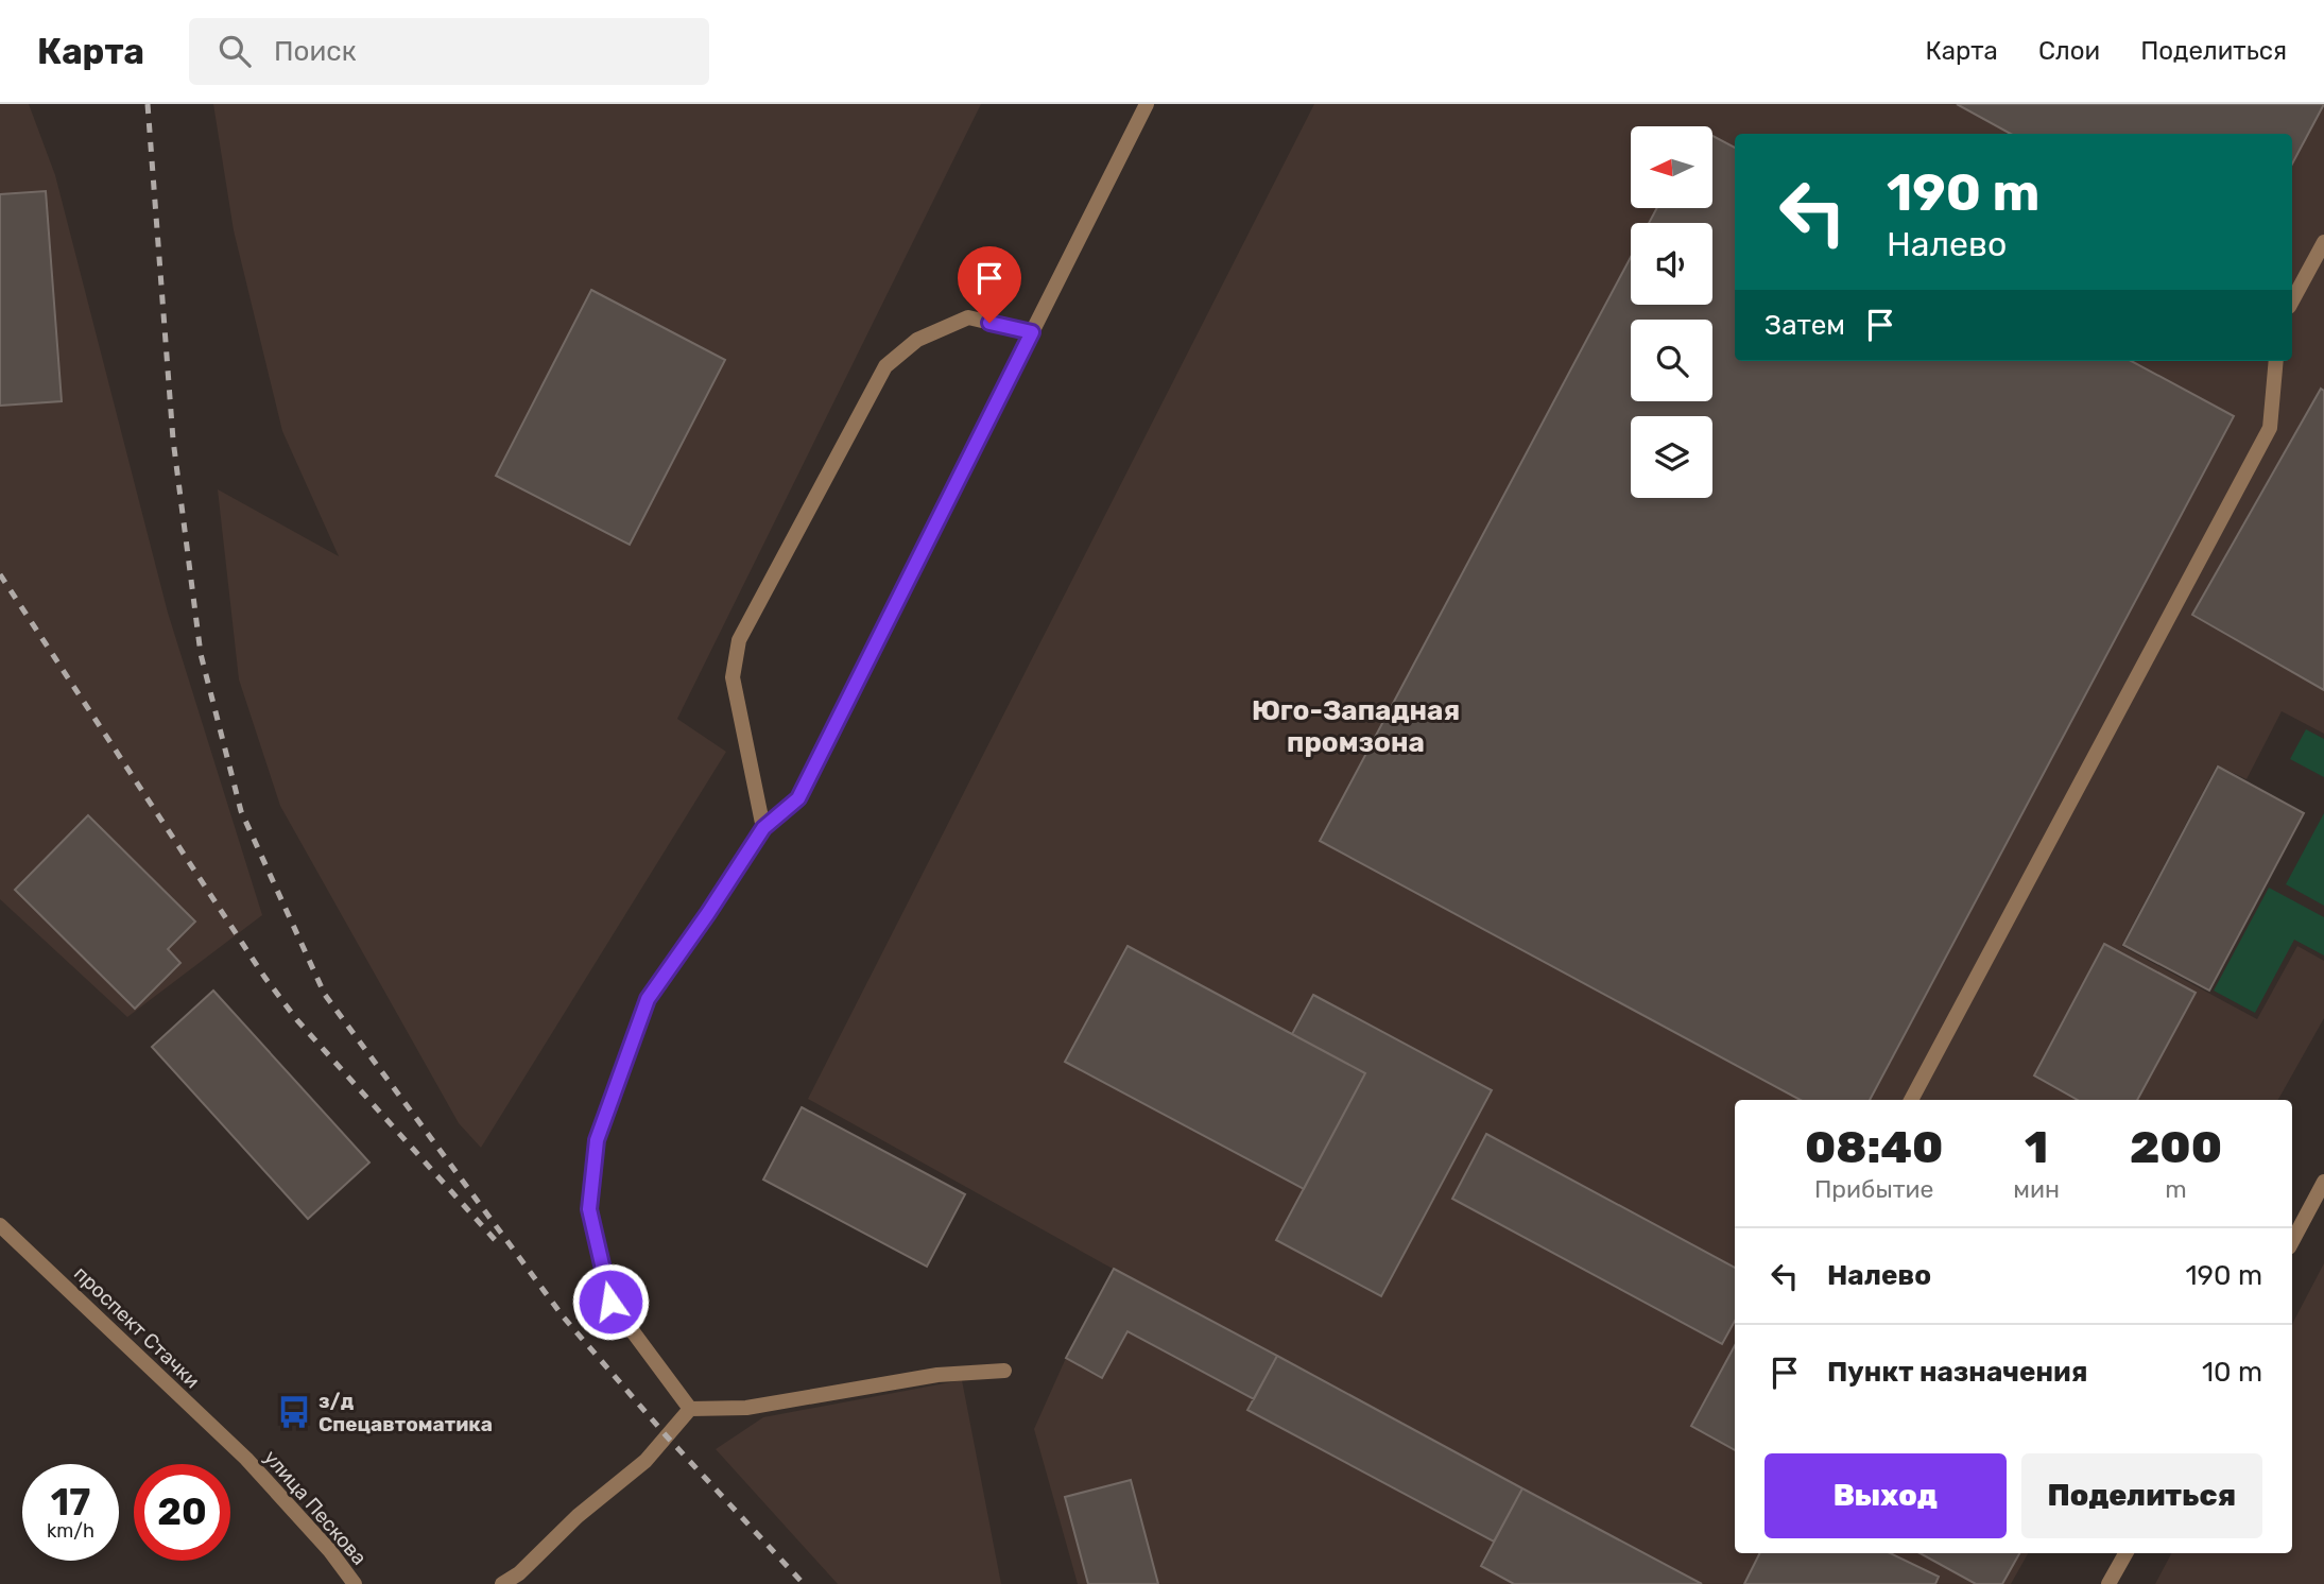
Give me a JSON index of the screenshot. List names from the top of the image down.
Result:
{
  "streets": {
    "street": ["проспект Стачки", "улица Пескова"]
  },
  "crossings": [
    ["проспект Стачки", "улица Пескова"]
  ],
  "districts": ["Юго-Западная промзона"],
  "places": {
    "bus stop": ["з/д Спецавтоматика"]
  },
  "north": "left",
  "page": {
    "header": "Карта",
    "search": "Поиск",
    "nav": ["Карта", "Слои", "Поделиться"],
    "turn": ["190 m", "Налево"],
    "then": "Затем",
    "eta": [
      "08:40",
      "Прибытие",
      "1",
      "мин",
      "200",
      "m"
    ],
    "list": [
      {
        "name": "Налево",
        "value": "190 m"
      },
      {
        "name": "Пункт назначения",
        "value": "10 m"
      }
    ],
    "buttons": ["Выход", "Поделиться"],
    "speed": "17 km/h",
    "limit": "20"
  }
}
